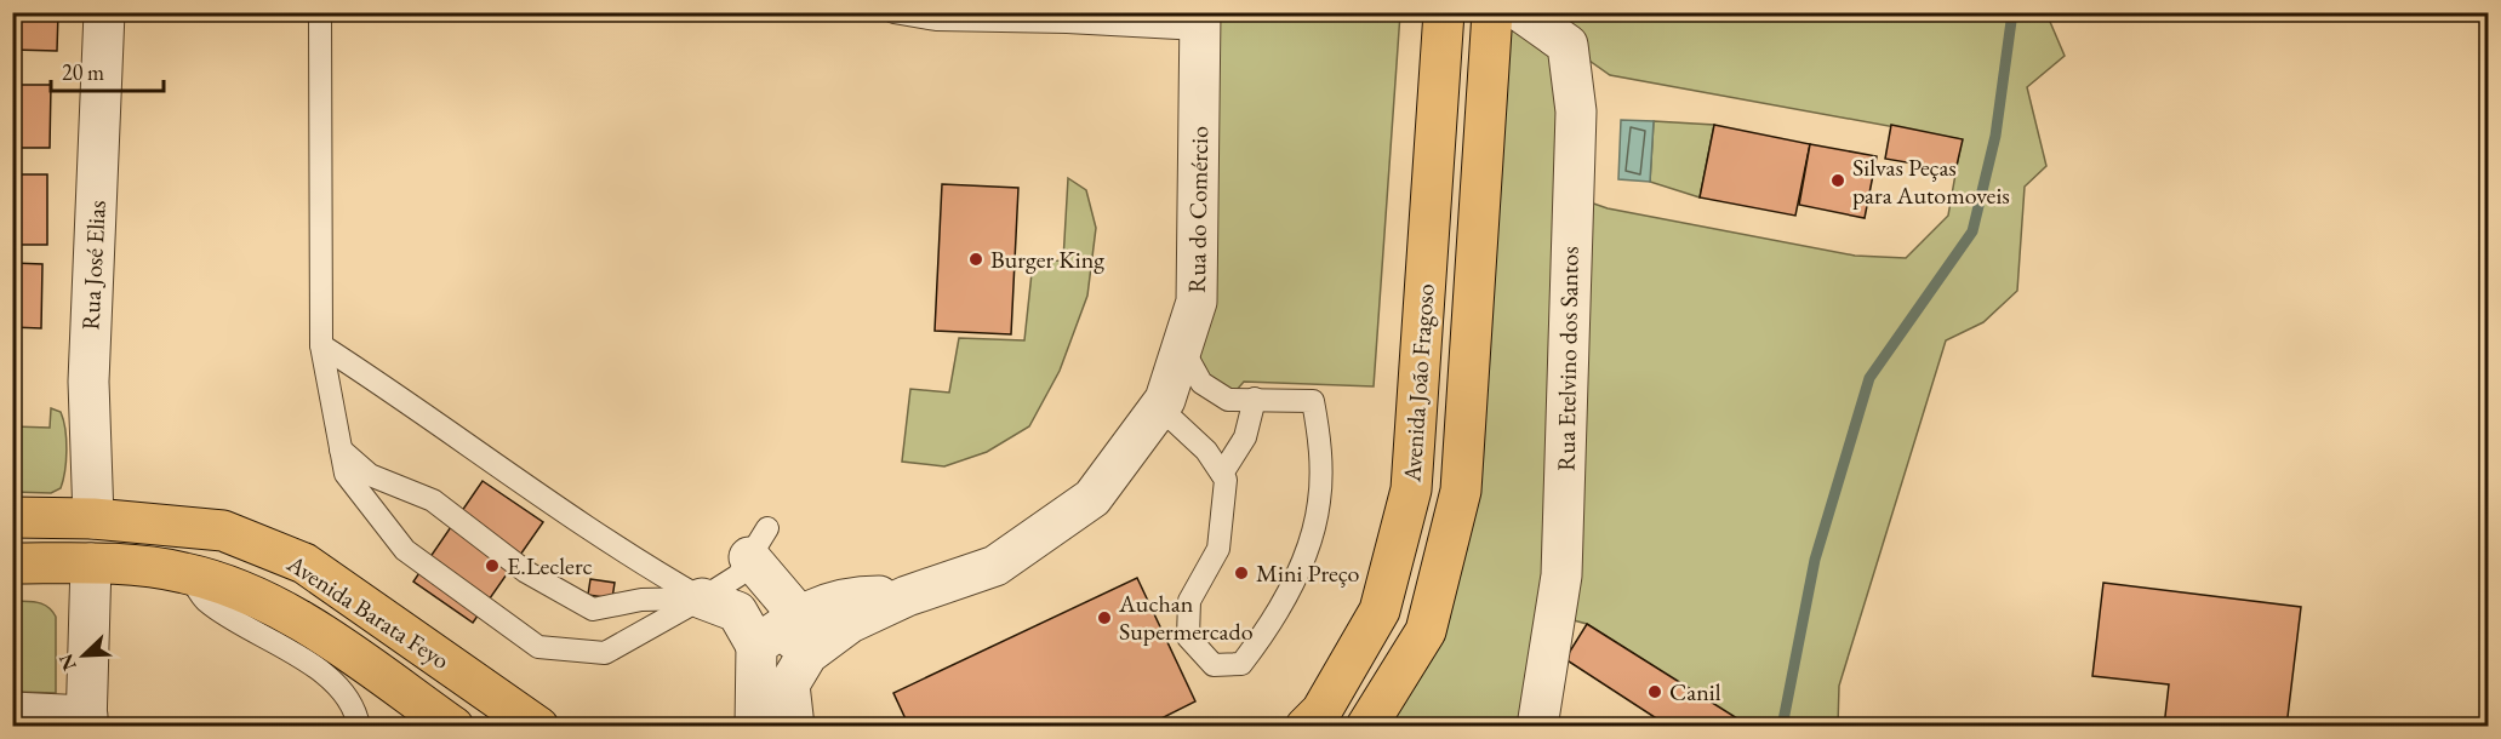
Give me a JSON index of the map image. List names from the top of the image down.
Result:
{
  "streets": {
    "main road": ["Avenida João Fragoso", "Avenida Barata Feyo"],
    "street": ["Rua do Comércio", "Rua José Elias", "Rua Etelvino dos Santos"]
  },
  "crossings": [
    ["Rua José Elias", "Avenida Barata Feyo"]
  ],
  "places": [
    "Silvas Peças para Automoveis",
    "Burger King",
    "E.Leclerc",
    "Mini Preço",
    "Auchan Supermercado",
    "Canil"
  ],
  "scale_bar": "20 m",
  "north": "bottom left"
}
